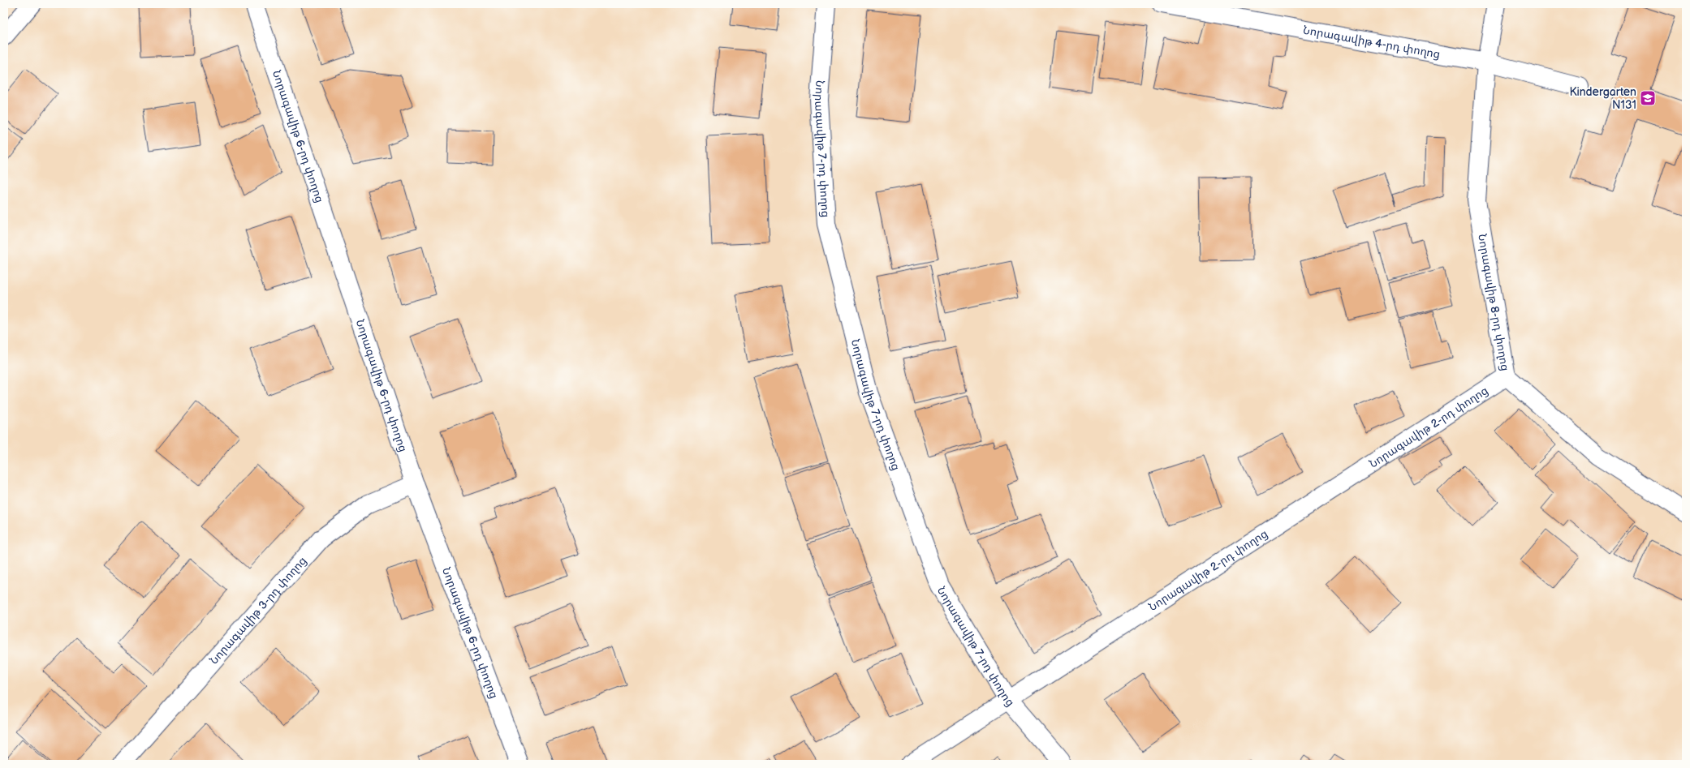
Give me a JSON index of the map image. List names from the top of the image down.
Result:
{
  "streets": {
    "street": [
      "Նորագավիթ 4-րդ փողոց",
      "Նորագավիթ 6-րդ փողոց",
      "Նորագավիթ 7-րդ փողոց",
      "Նորագավիթ 8-րդ փողոց",
      "Նորագավիթ 2-րդ փողոց",
      "Նորագավիթ 3-րդ փողոց"
    ]
  },
  "crossings": [
    ["Նորագավիթ 4-րդ փողոց", "Նորագավիթ 8-րդ փողոց"],
    ["Նորագավիթ 6-րդ փողոց", "Նորագավիթ 3-րդ փողոց"],
    ["Նորագավիթ 7-րդ փողոց", "Նորագավիթ 2-րդ փողոց"],
    ["Նորագավիթ 8-րդ փողոց", "Նորագավիթ 2-րդ փողոց"]
  ],
  "places": {
    "school or university": ["Kindergarten N131"]
  }
}
